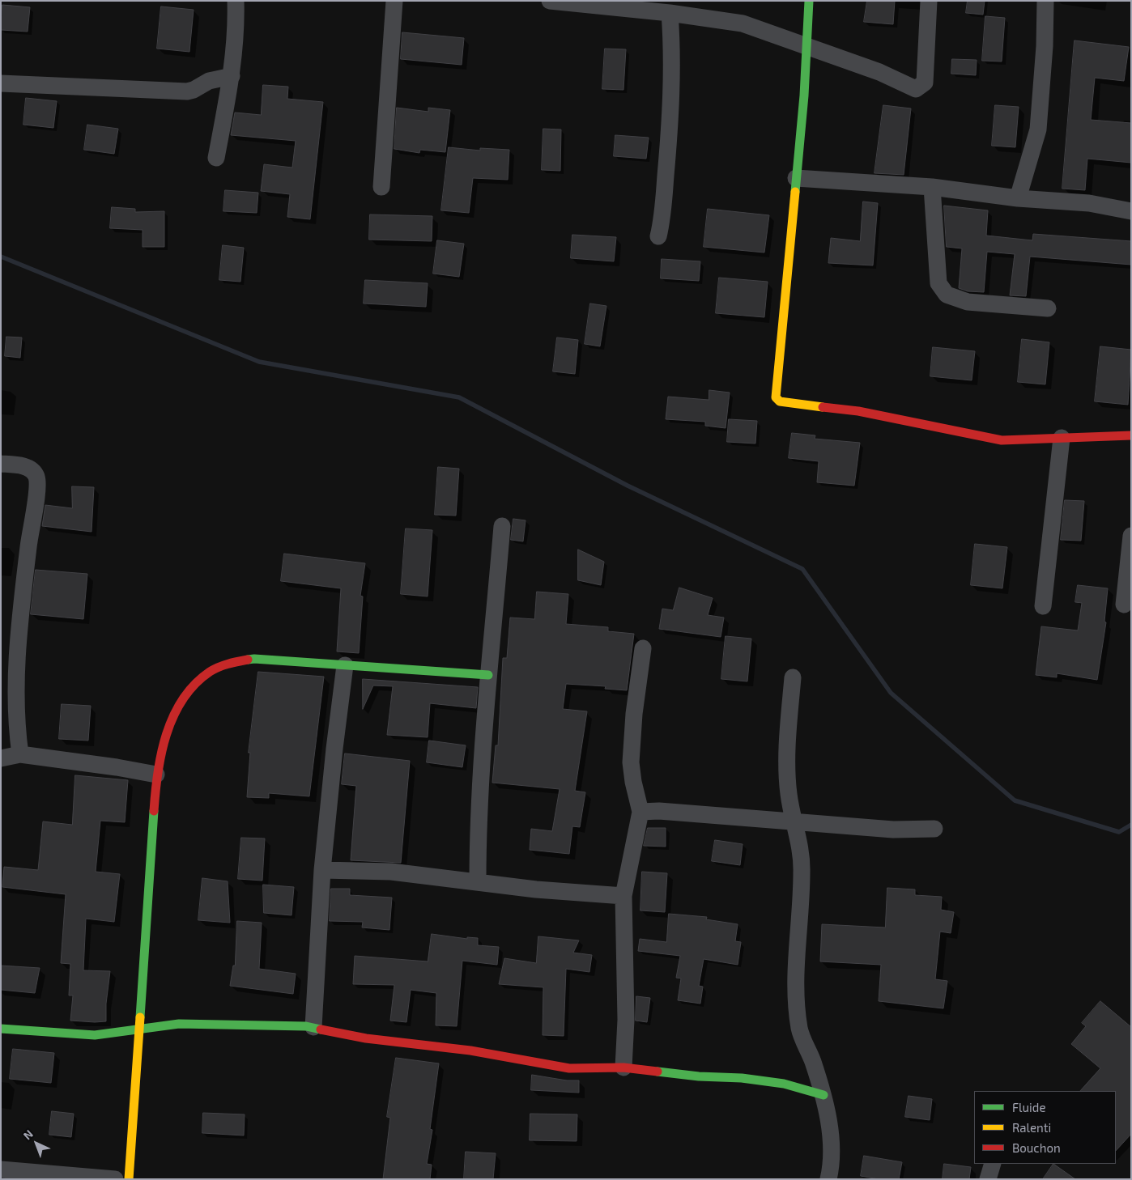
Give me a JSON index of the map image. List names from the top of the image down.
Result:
{
  "legend": ["Fluide", "Ralenti", "Bouchon"],
  "north": "top left"
}
